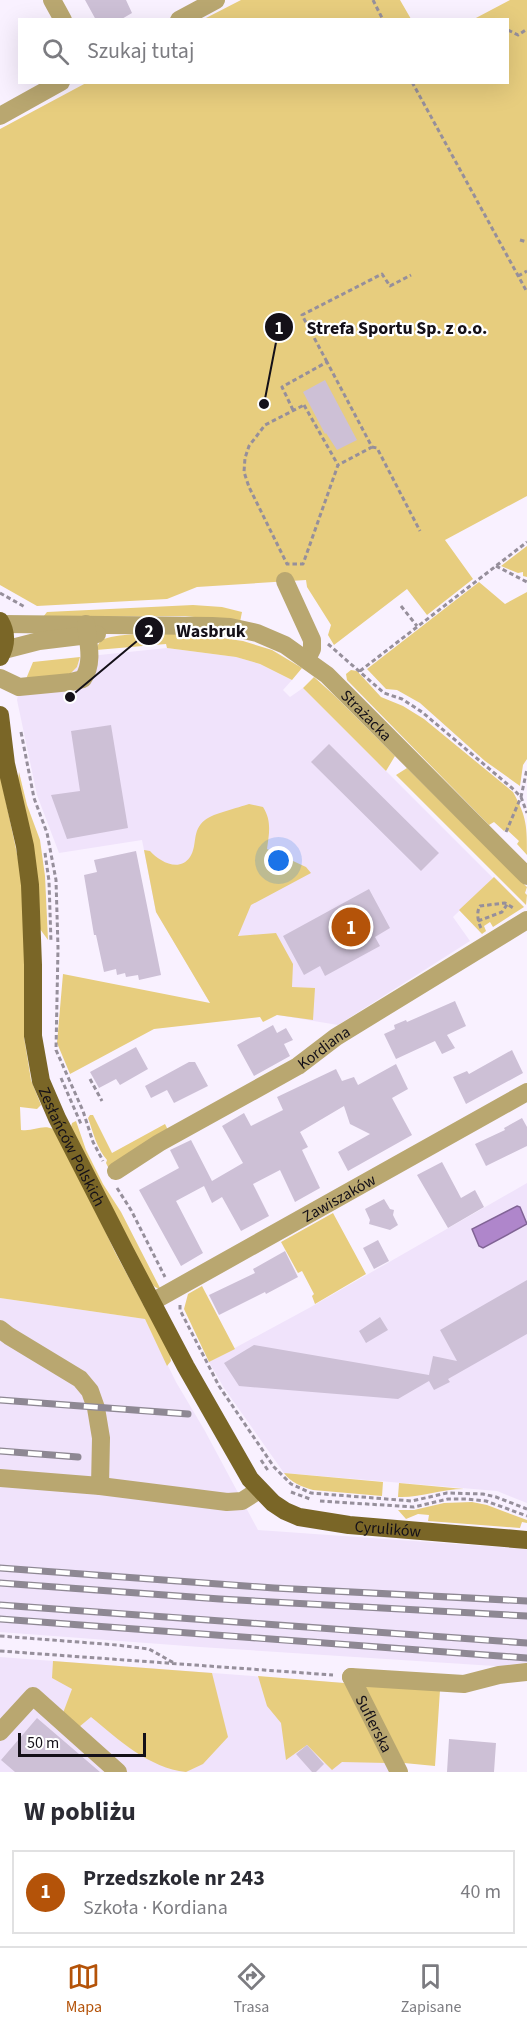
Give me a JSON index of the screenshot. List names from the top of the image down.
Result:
{
  "streets": {
    "main road": ["Zesłańców Polskich", "Cyrulików"],
    "street": [
      "Strażacka",
      "Kordiana",
      "Zawiszaków",
      "Suflerska"
    ]
  },
  "crossings": [
    ["Zesłańców Polskich", "Zawiszaków"],
    ["Zesłańców Polskich", "Cyrulików"]
  ],
  "places": ["Strefa Sportu Sp. z o.o.", "Wasbruk"],
  "scale_bar": "50 m",
  "page": {
    "search": "Szukaj tutaj",
    "pins": "1",
    "scale": "50 m",
    "heading": "W pobliżu",
    "list": [
      {
        "mark": "1",
        "name": "Przedszkole nr 243",
        "note": "Szkoła · Kordiana",
        "value": "40 m"
      }
    ],
    "nav": ["Mapa", "Trasa", "Zapisane"]
  }
}
